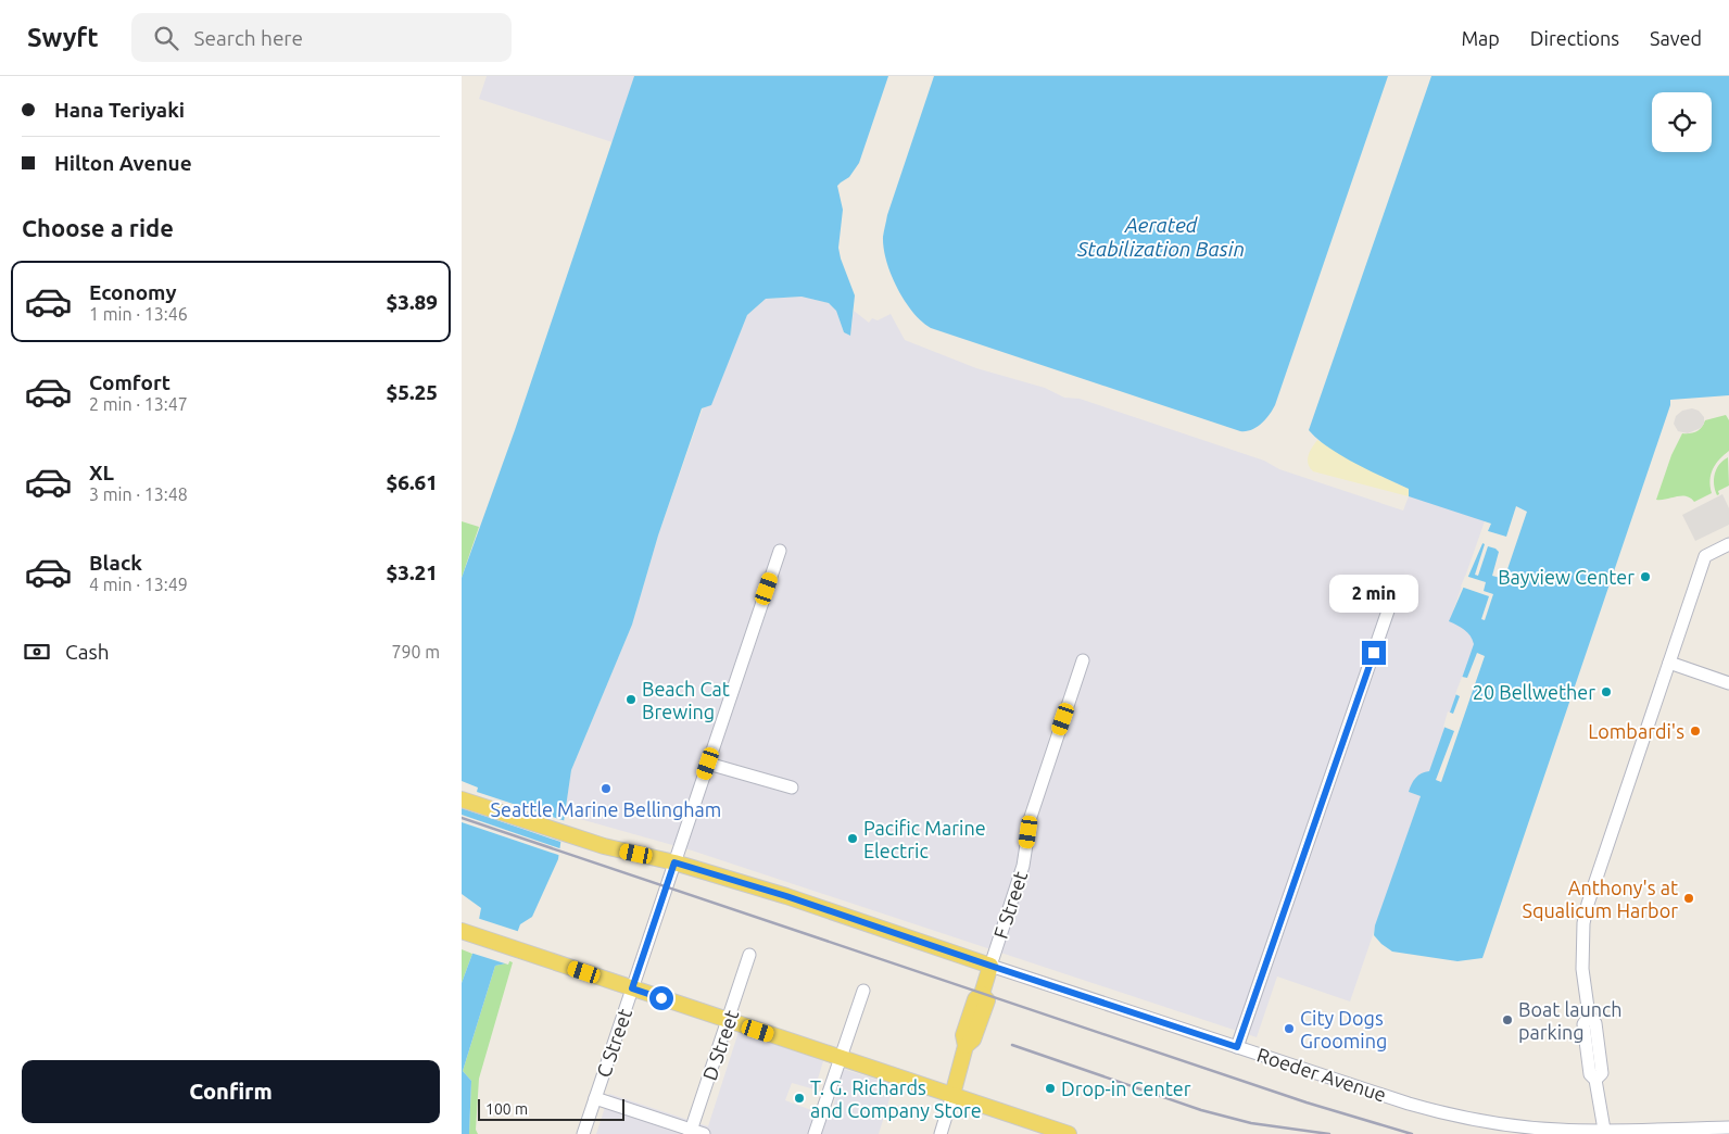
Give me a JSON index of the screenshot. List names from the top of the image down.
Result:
{
  "streets": {
    "main road": ["F Street", "Roeder Avenue"],
    "street": ["C Street", "D Street"]
  },
  "crossings": [
    ["F Street", "Roeder Avenue"],
    ["C Street", "Roeder Avenue"]
  ],
  "water": ["Aerated Stabilization Basin"],
  "places": [
    "Bayview Center",
    "20 Bellwether",
    "Beach Cat Brewing",
    "Lombardi's",
    "Seattle Marine Bellingham",
    "Pacific Marine Electric",
    "Anthony's at Squalicum Harbor",
    "Boat launch parking",
    "City Dogs Grooming",
    "Drop-in Center",
    "T. G. Richards and Company Store"
  ],
  "scale_bar": "100 m",
  "page": {
    "header": "Swyft",
    "search": "Search here",
    "nav": ["Map", "Directions", "Saved"],
    "banner": ["Hana Teriyaki", "Hilton Avenue"],
    "heading": "Choose a ride",
    "list": [
      {
        "name": "Economy",
        "note": "1 min · 13:46",
        "value": "$3.89"
      },
      {
        "name": "Comfort",
        "note": "2 min · 13:47",
        "value": "$5.25"
      },
      {
        "name": "XL",
        "note": "3 min · 13:48",
        "value": "$6.61"
      },
      {
        "name": "Black",
        "note": "4 min · 13:49",
        "value": "$3.21"
      }
    ],
    "bubble": "2 min",
    "pay": ["Cash", "790 m"],
    "buttons": "Confirm",
    "scale": "100 m"
  }
}
